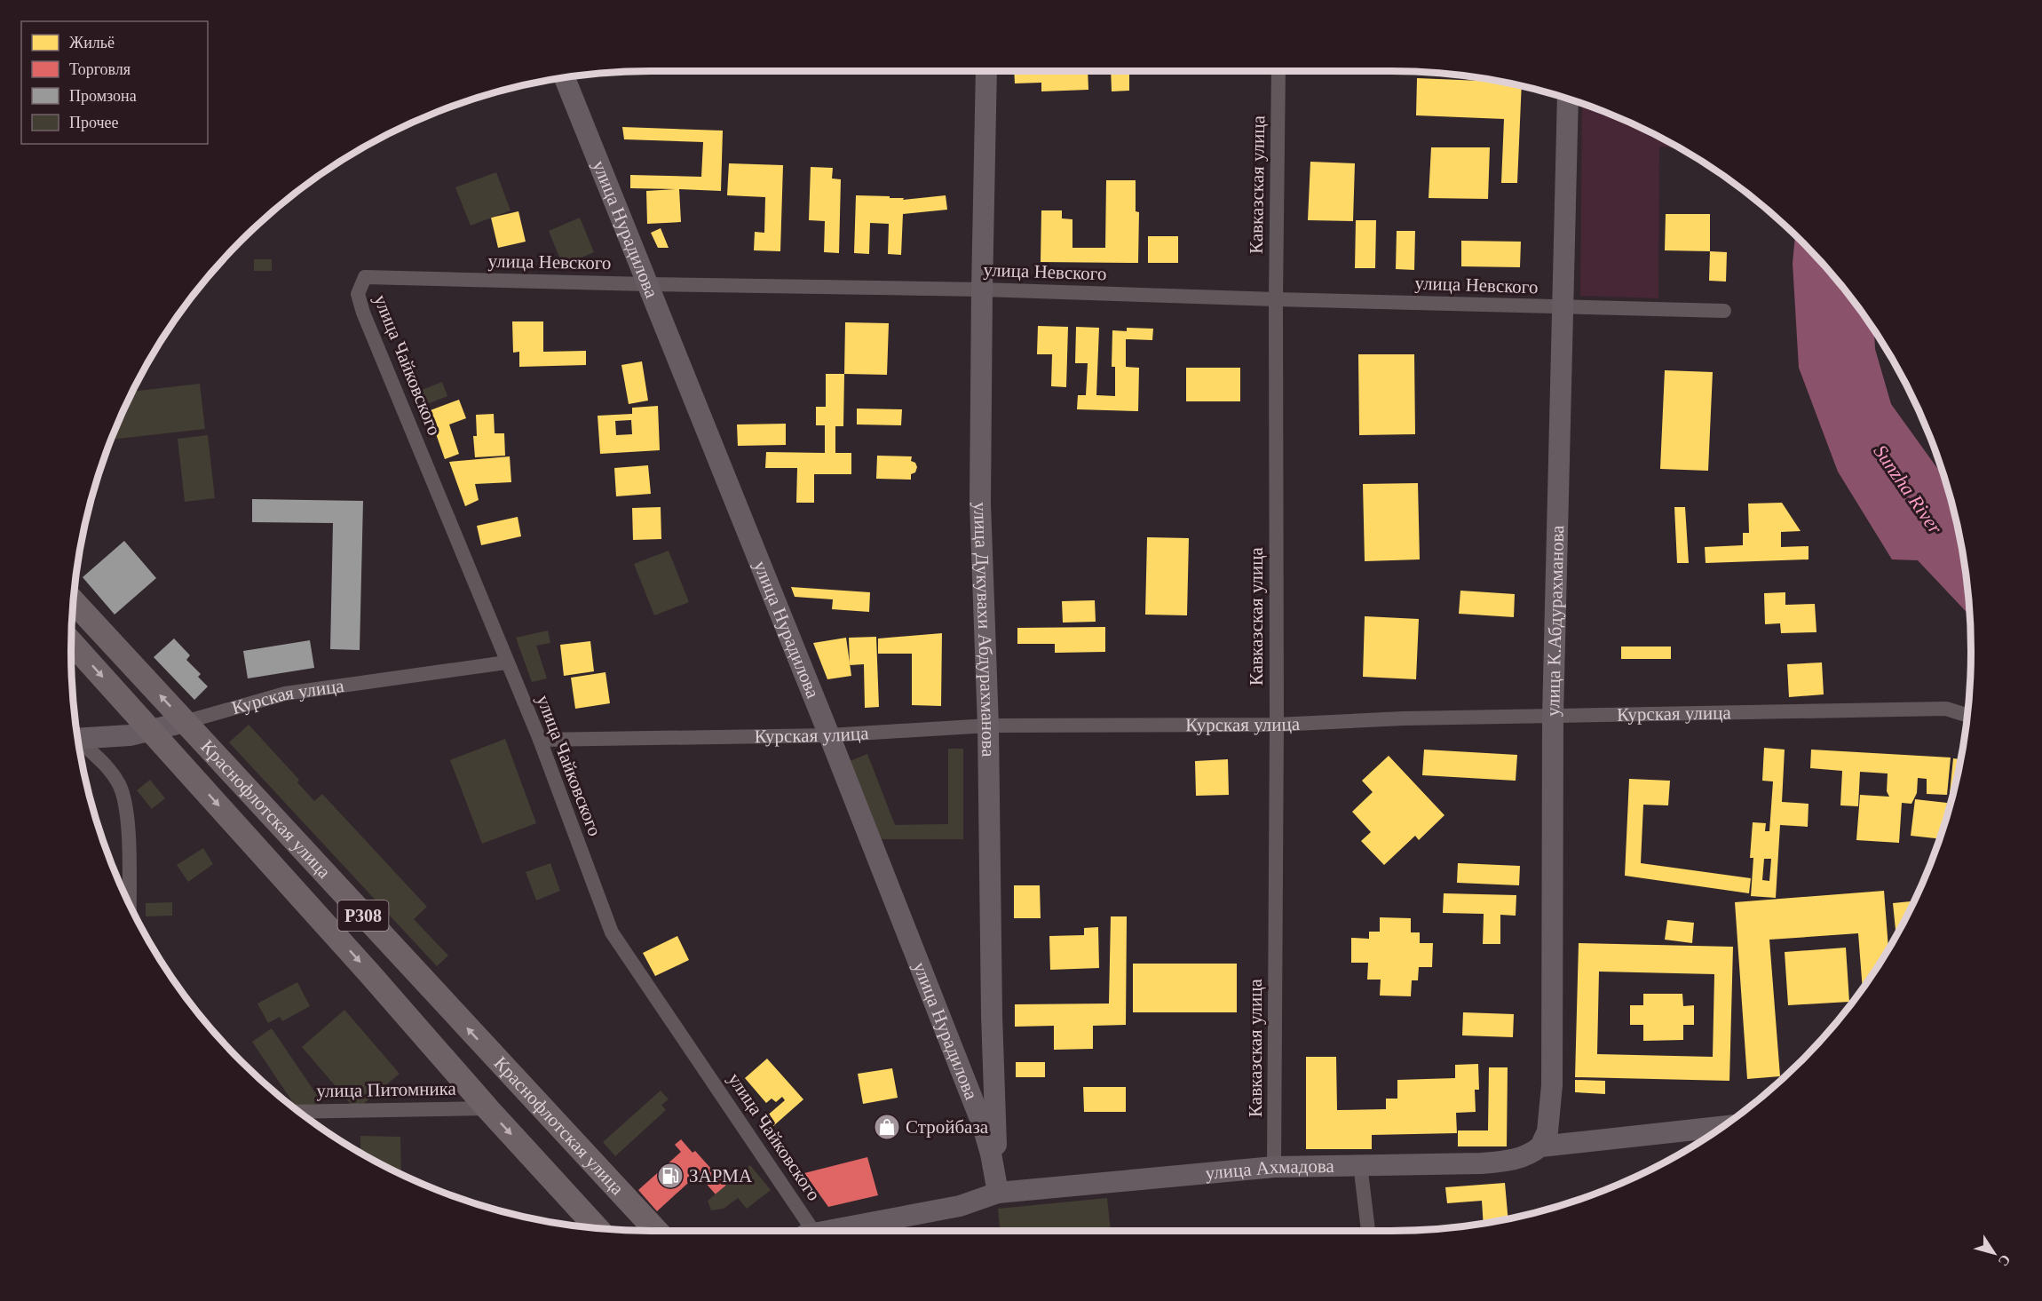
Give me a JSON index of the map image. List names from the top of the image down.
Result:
{
  "streets": {
    "main road": ["Краснофлотская улица", "P308"],
    "street": [
      "Кавказская улица",
      "улица Нурадилова",
      "улица Невского",
      "улица Чайковского",
      "улица К.Абдурахманова",
      "улица Дукувахи Абдурахманова",
      "Курская улица",
      "улица Питомника",
      "улица Ахмадова"
    ]
  },
  "crossings": [
    ["Кавказская улица", "улица Невского"],
    ["Кавказская улица", "Курская улица"],
    ["Кавказская улица", "улица Ахмадова"],
    ["улица Нурадилова", "улица Невского"],
    ["улица Нурадилова", "улица Дукувахи Абдурахманова"],
    ["улица Нурадилова", "Курская улица"],
    ["улица Нурадилова", "улица Ахмадова"],
    ["улица Невского", "улица Чайковского"],
    ["улица Невского", "улица К.Абдурахманова"],
    ["улица Невского", "улица Дукувахи Абдурахманова"],
    ["улица Чайковского", "Курская улица"],
    ["улица К.Абдурахманова", "Курская улица"],
    ["улица К.Абдурахманова", "улица Ахмадова"],
    ["улица Дукувахи Абдурахманова", "Курская улица"],
    ["улица Дукувахи Абдурахманова", "улица Ахмадова"],
    ["Курская улица", "Краснофлотская улица"],
    ["Краснофлотская улица", "улица Питомника"]
  ],
  "water": ["Sunzha River"],
  "places": {
    "shop": ["Стройбаза"],
    "fuel station": ["ЗАРМА"]
  },
  "legend": [
    "Жильё",
    "Торговля",
    "Промзона",
    "Прочее"
  ],
  "north": "bottom right"
}
